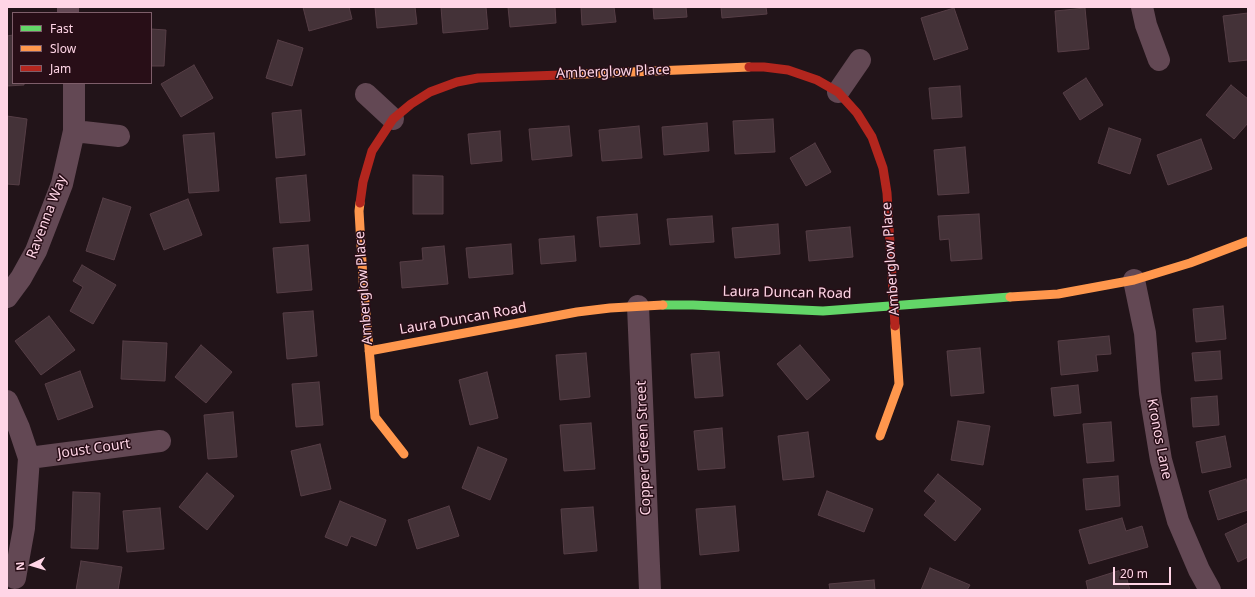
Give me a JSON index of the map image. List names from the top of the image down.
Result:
{
  "streets": {
    "street": [
      "Amberglow Place",
      "Ravenna Way",
      "Laura Duncan Road",
      "Kronos Lane",
      "Copper Green Street",
      "Joust Court"
    ]
  },
  "crossings": [
    ["Amberglow Place", "Laura Duncan Road"],
    ["Laura Duncan Road", "Kronos Lane"],
    ["Laura Duncan Road", "Copper Green Street"]
  ],
  "legend": ["Fast", "Slow", "Jam"],
  "scale_bar": "20 m",
  "north": "left"
}
